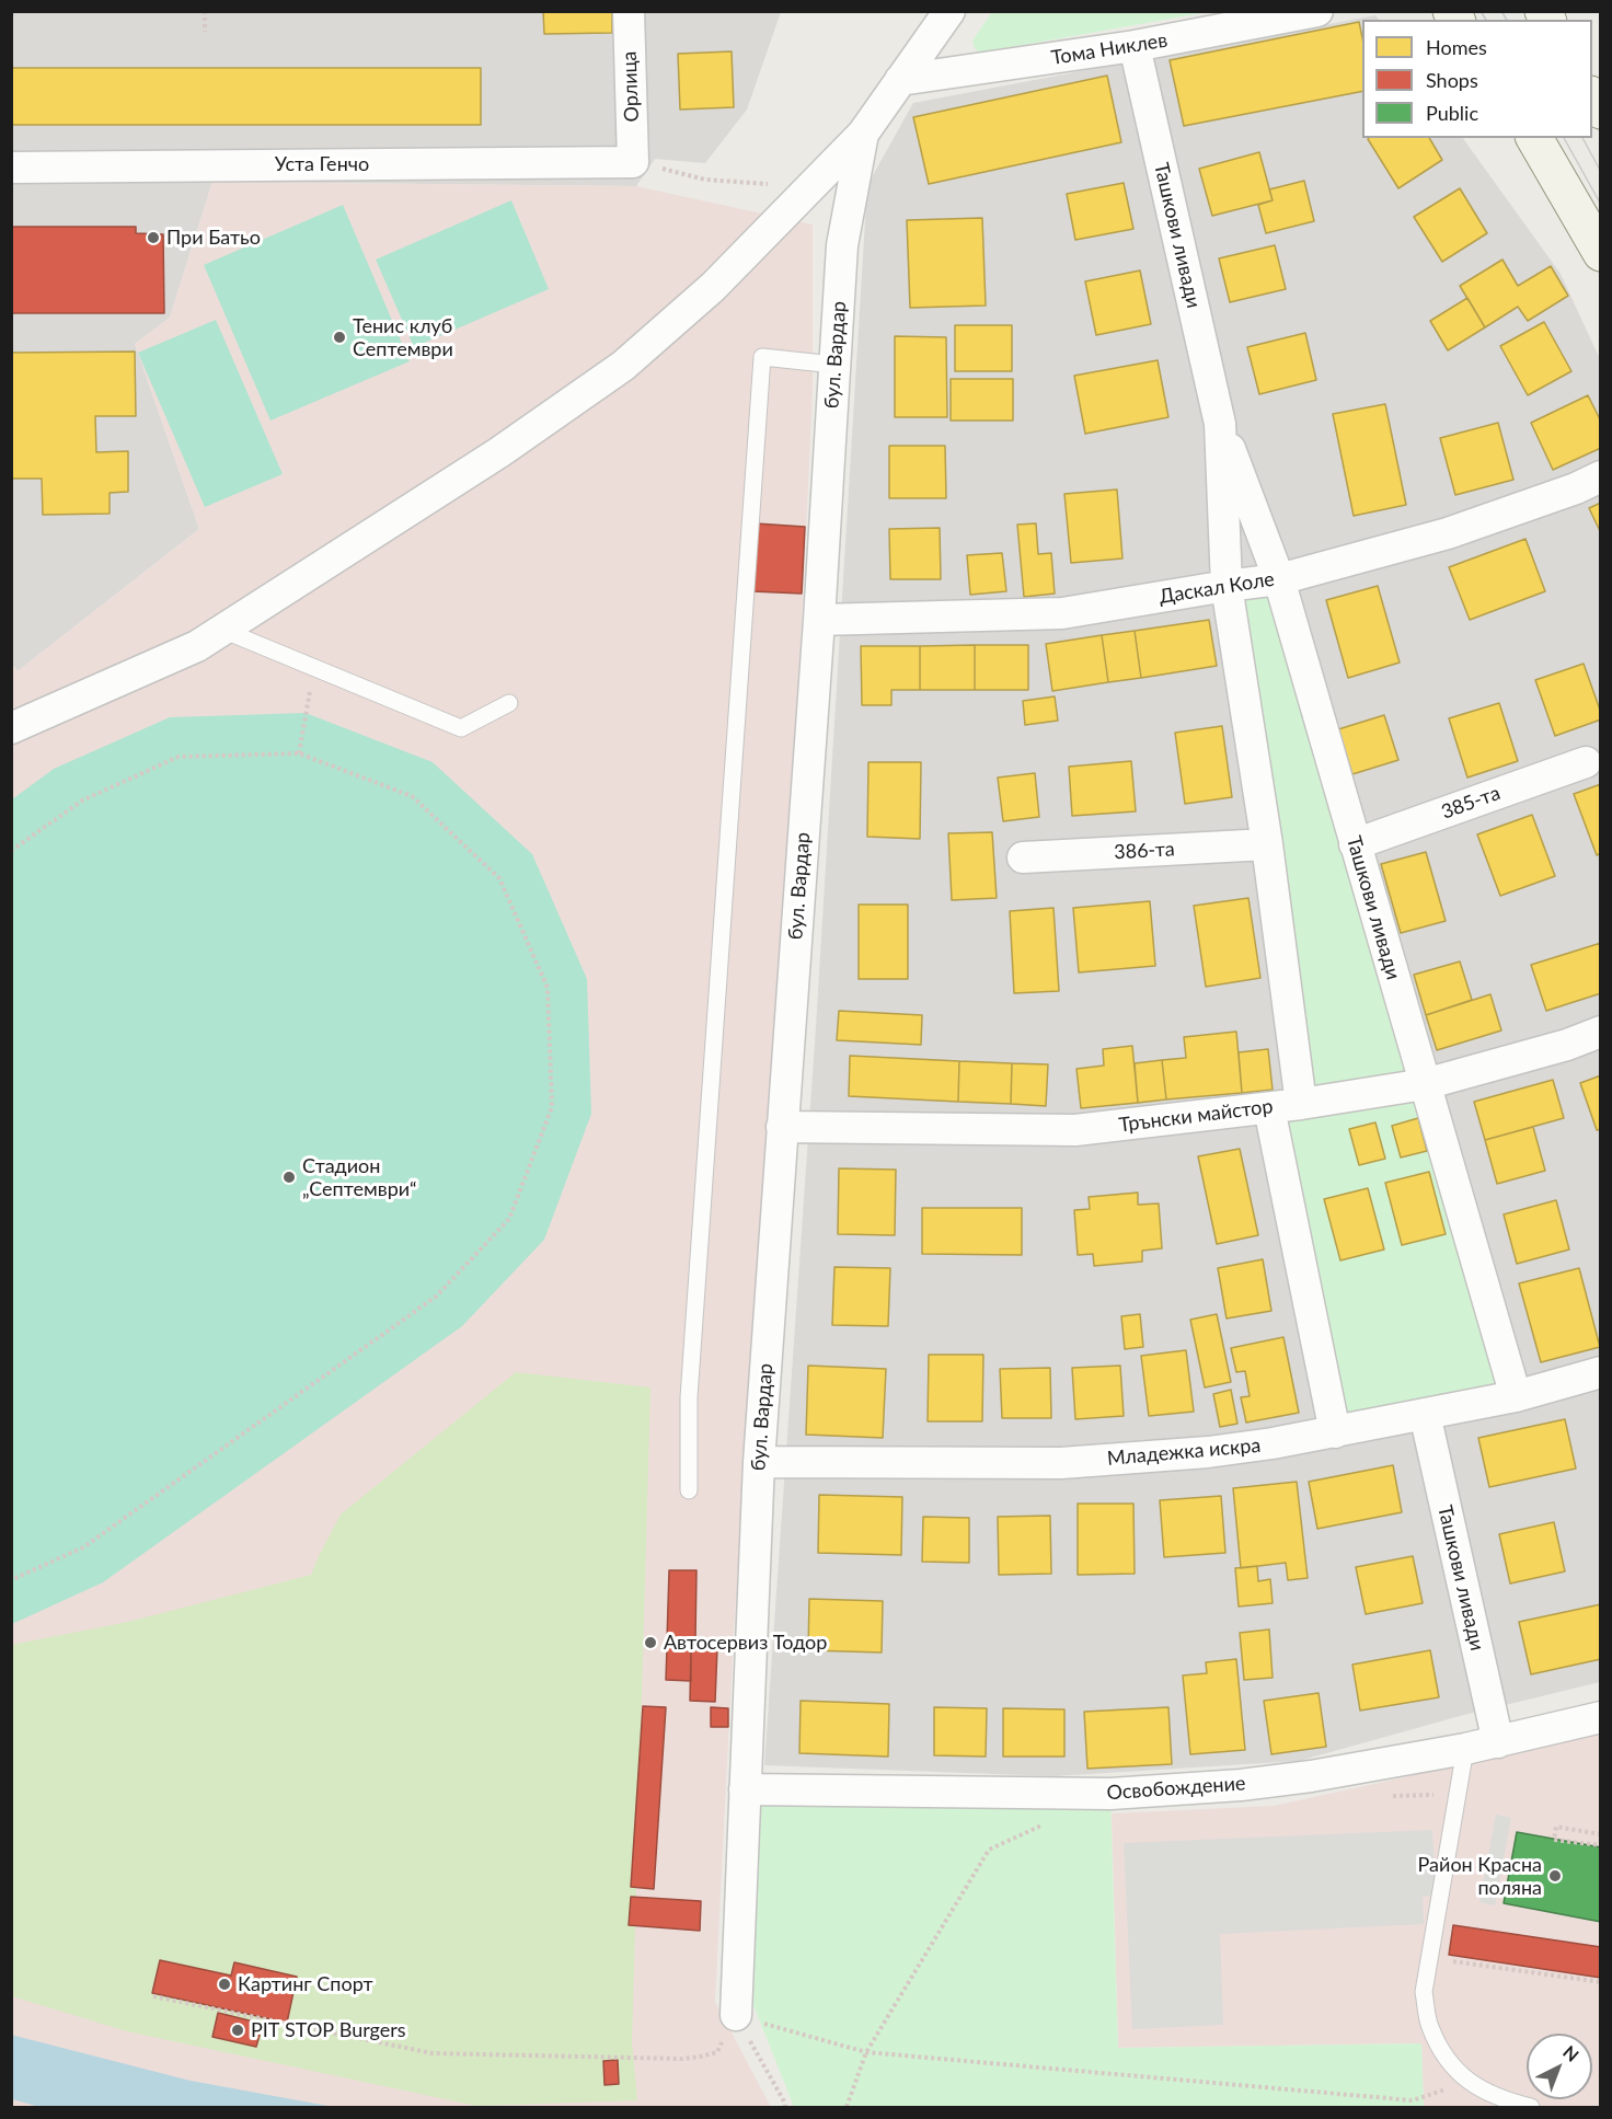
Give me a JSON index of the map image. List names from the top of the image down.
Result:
{
  "streets": {
    "street": [
      "Тома Никлев",
      "Орлица",
      "Уста Генчо",
      "Ташкови ливади",
      "бул. Вардар",
      "Даскал Коле",
      "385-та",
      "386-та",
      "Трънски майстор",
      "Младежка искра",
      "Освобождение"
    ]
  },
  "crossings": [
    ["Тома Никлев", "Ташкови ливади"],
    ["Тома Никлев", "бул. Вардар"],
    ["Орлица", "Уста Генчо"],
    ["Ташкови ливади", "Даскал Коле"],
    ["Ташкови ливади", "385-та"],
    ["Ташкови ливади", "386-та"],
    ["Ташкови ливади", "Трънски майстор"],
    ["Ташкови ливади", "Младежка искра"],
    ["Ташкови ливади", "Освобождение"],
    ["бул. Вардар", "Даскал Коле"],
    ["бул. Вардар", "Трънски майстор"],
    ["бул. Вардар", "Младежка искра"],
    ["бул. Вардар", "Освобождение"]
  ],
  "places": [
    "При Батьо",
    "Тенис клуб Септември",
    "Стадион „Септември“",
    "Автосервиз Тодор",
    "Район Красна поляна",
    "Картинг Спорт",
    "PIT STOP Burgers"
  ],
  "legend": ["Homes", "Shops", "Public"],
  "north": "top right"
}
